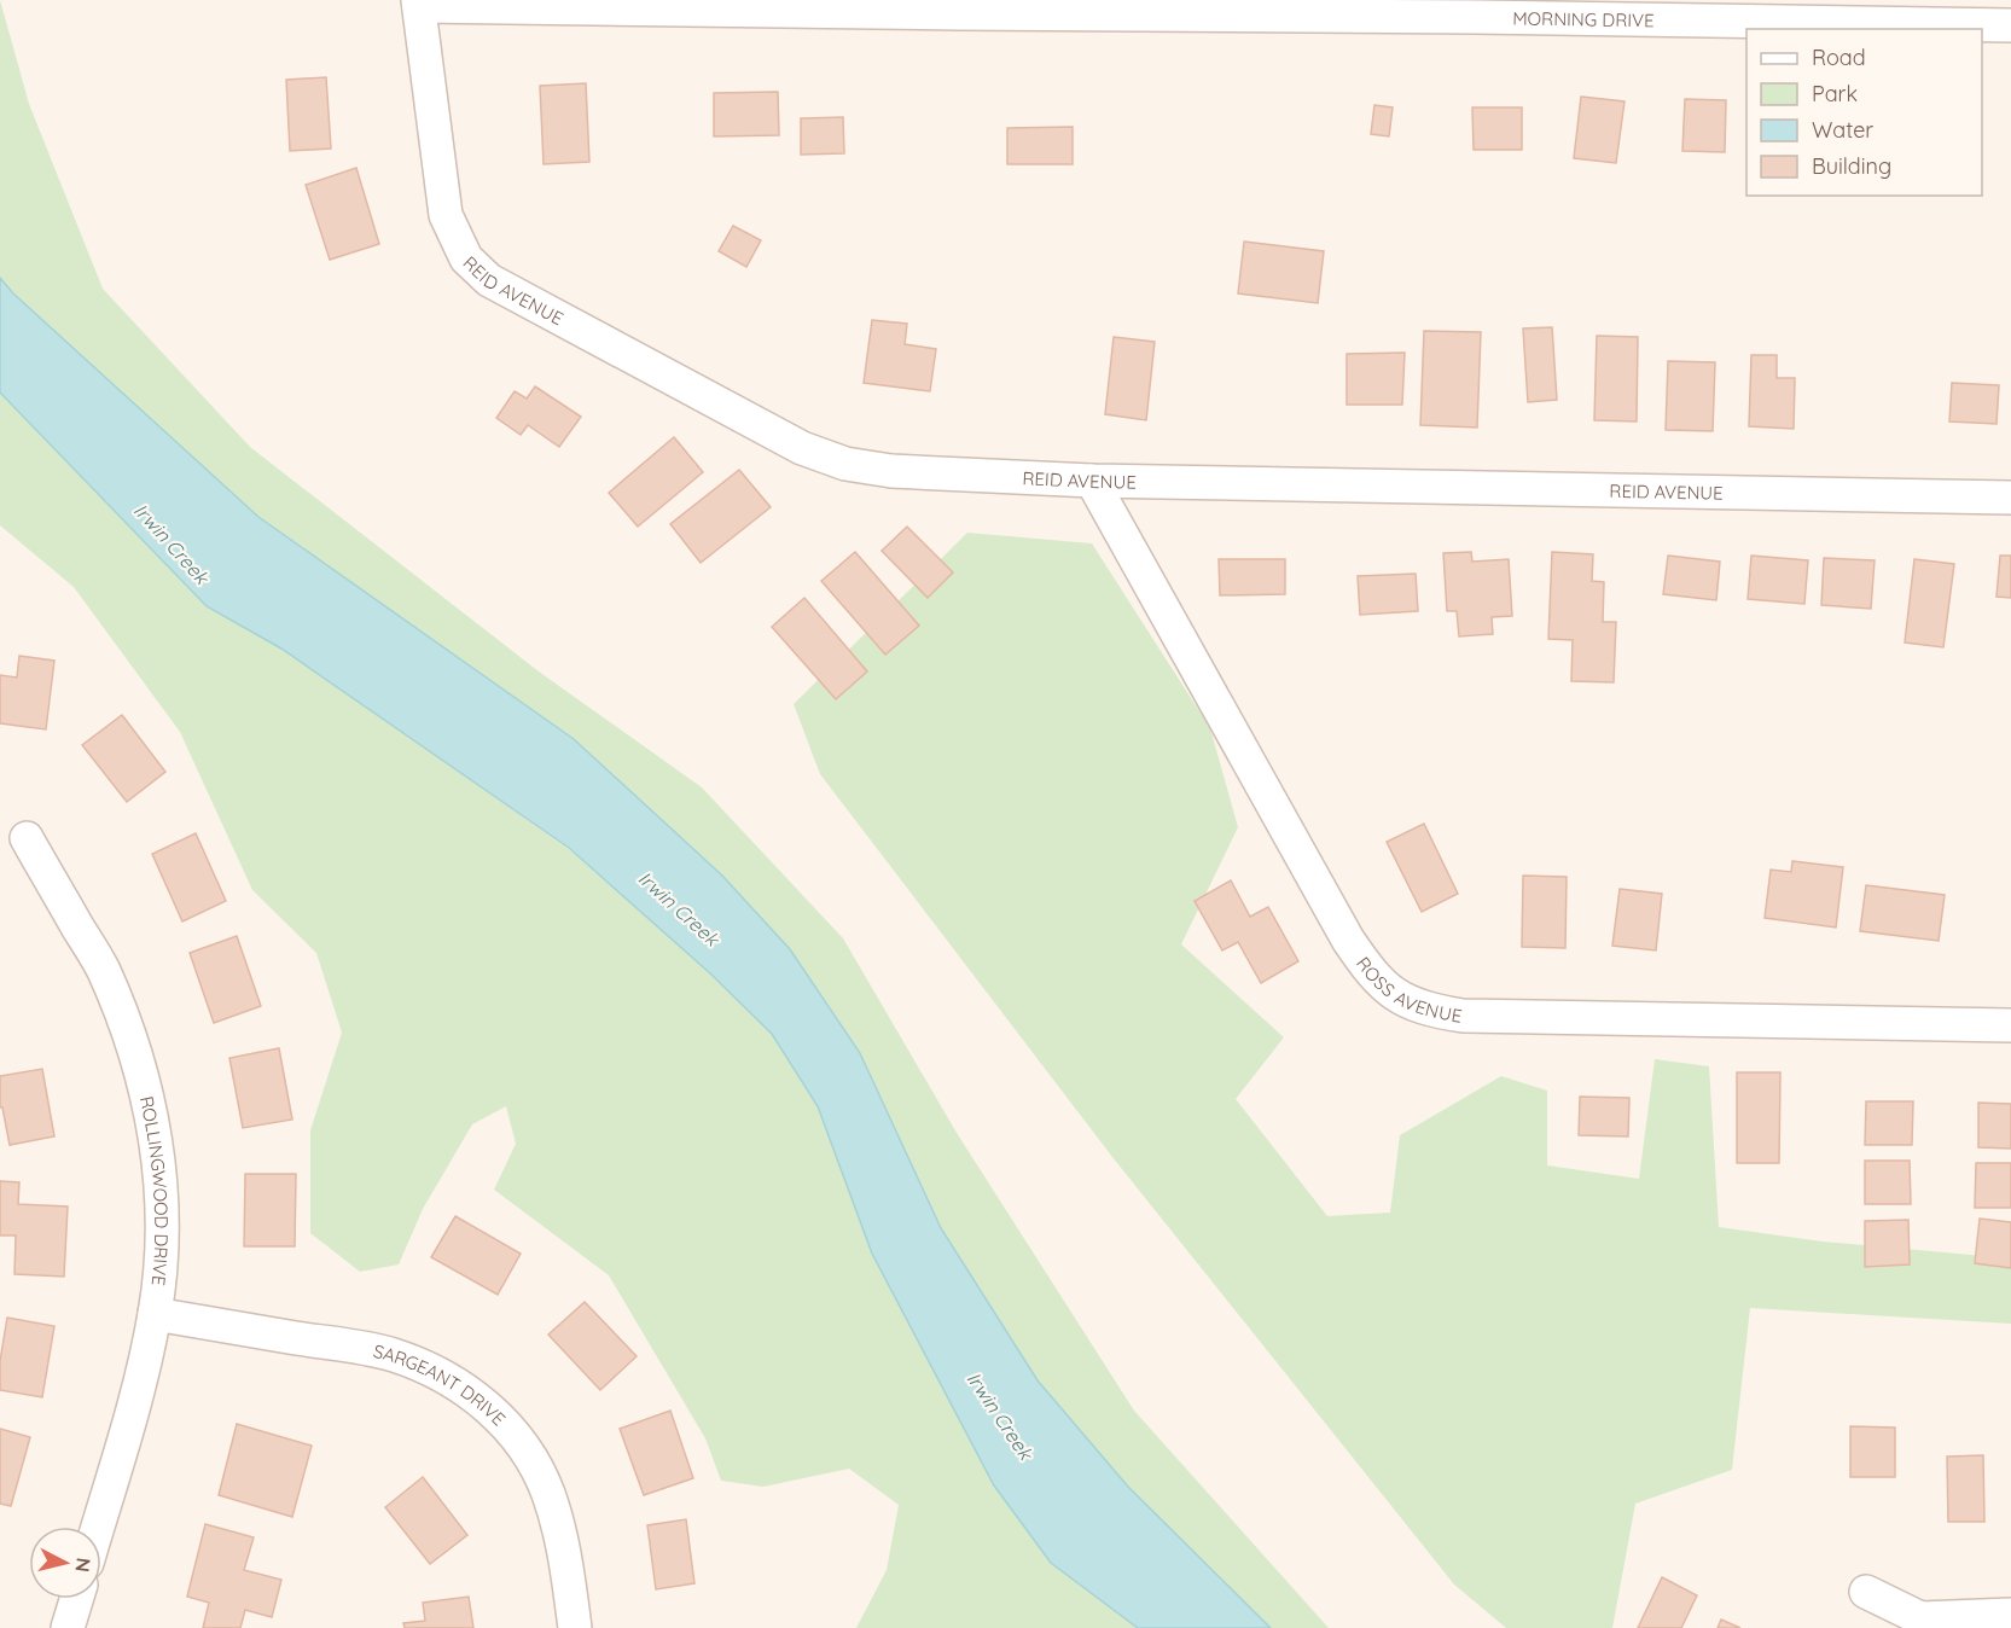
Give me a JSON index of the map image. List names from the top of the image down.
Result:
{
  "streets": {
    "street": [
      "MORNING DRIVE",
      "REID AVENUE",
      "ROSS AVENUE",
      "ROLLINGWOOD DRIVE",
      "SARGEANT DRIVE"
    ]
  },
  "crossings": [
    ["MORNING DRIVE", "REID AVENUE"],
    ["REID AVENUE", "ROSS AVENUE"],
    ["ROLLINGWOOD DRIVE", "SARGEANT DRIVE"]
  ],
  "water": ["Irwin Creek"],
  "legend": [
    "Road",
    "Park",
    "Water",
    "Building"
  ],
  "north": "right"
}
